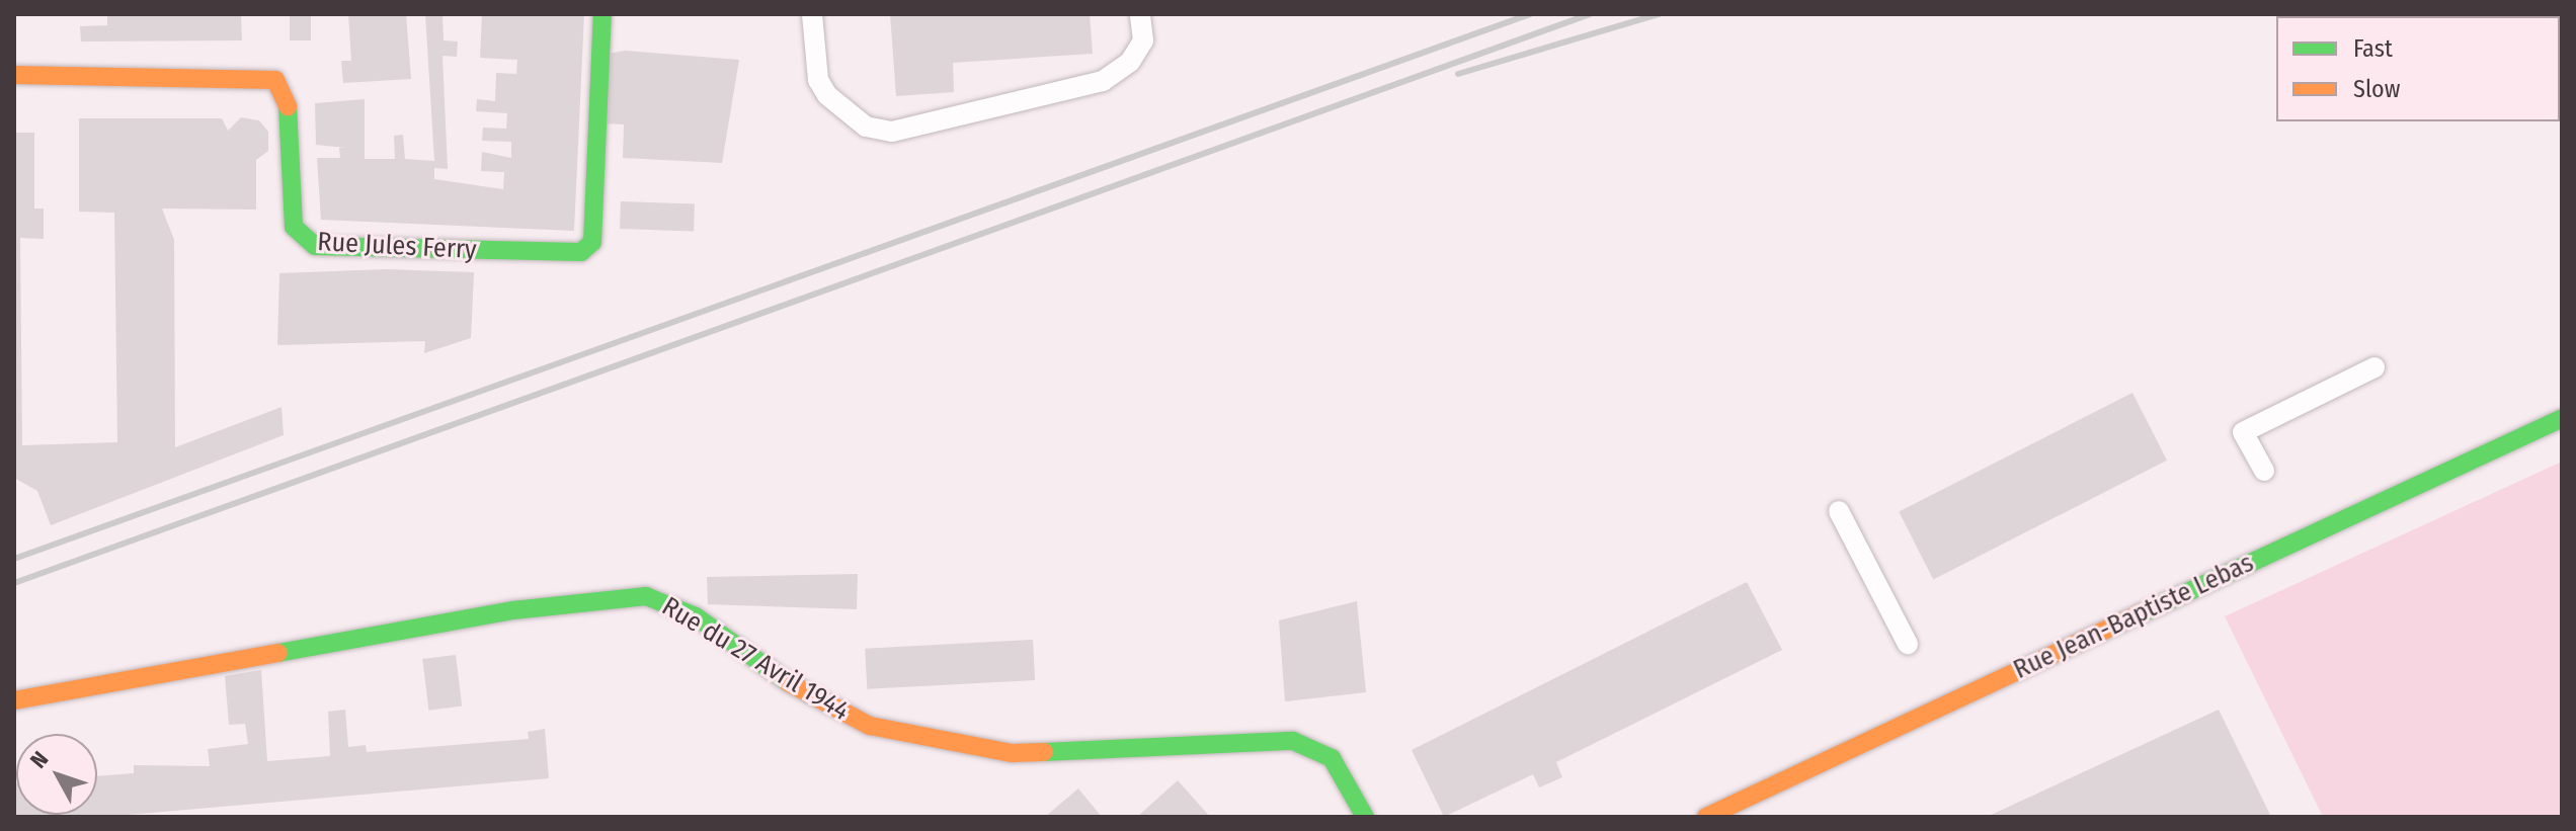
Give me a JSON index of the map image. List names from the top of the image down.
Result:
{
  "streets": {
    "street": ["Rue Jules Ferry", "Rue Jean-Baptiste Lebas", "Rue du 27 Avril 1944"]
  },
  "legend": ["Fast", "Slow"],
  "north": "top left"
}
